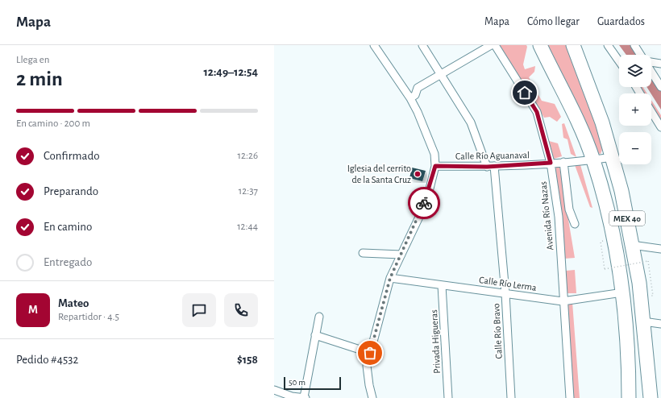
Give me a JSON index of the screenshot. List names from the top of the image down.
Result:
{
  "streets": {
    "highway": ["MEX 40"],
    "street": [
      "Calle Río Aguanaval",
      "Avenida Río Nazas",
      "Calle Río Lerma",
      "Calle Río Bravo",
      "Privada Higueras"
    ]
  },
  "crossings": [
    ["Calle Río Aguanaval", "Avenida Río Nazas"],
    ["Calle Río Aguanaval", "MEX 40"],
    ["Calle Río Aguanaval", "Calle Río Bravo"],
    ["Avenida Río Nazas", "Calle Río Lerma"],
    ["MEX 40", "Calle Río Lerma"],
    ["Calle Río Lerma", "Calle Río Bravo"],
    ["Calle Río Lerma", "Privada Higueras"]
  ],
  "places": ["Iglesia del cerrito de la Santa Cruz"],
  "scale_bar": "50 m",
  "page": {
    "header": "Mapa",
    "nav": ["Mapa", "Cómo llegar", "Guardados"],
    "heading": ["2 min", "Llega en", "12:49–12:54"],
    "panel": [
      "Mateo",
      "Repartidor · 4.5",
      "Pedido #4532",
      "$158"
    ],
    "map_buttons": ["+", "−"],
    "bar": "En camino · 200 m",
    "list": [
      ["Confirmado", "12:26"],
      ["Preparando", "12:37"],
      ["En camino", "12:44"],
      "Entregado"
    ],
    "round": "M",
    "scale": "50 m"
  }
}
